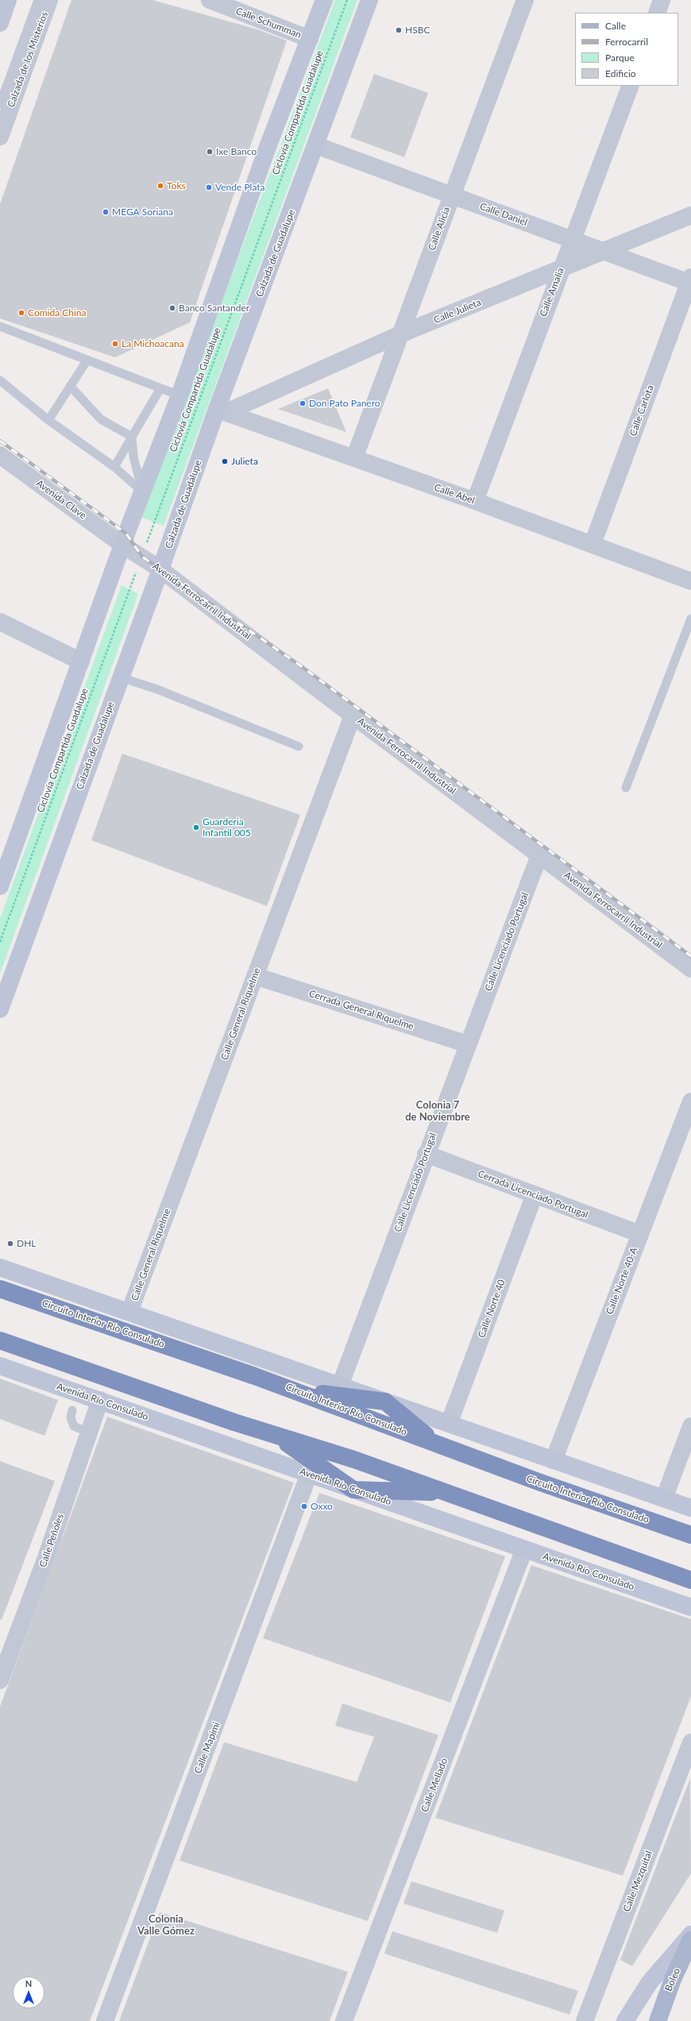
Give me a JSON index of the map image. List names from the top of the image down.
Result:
{
  "streets": {
    "highway": ["Circuito Interior Río Consulado"],
    "main road": ["Calzada de Guadalupe", "Avenida Río Consulado", "Boleo"],
    "street": [
      "Calle Schumman",
      "Calzada de los Misterios",
      "Calle Daniel",
      "Calle Alicia",
      "Calle Amalia",
      "Calle Julieta",
      "Calle Carlota",
      "Calle Abel",
      "Avenida Clave",
      "Avenida Ferrocarril Industrial",
      "Calle Licenciado Portugal",
      "Cerrada General Riquelme",
      "Calle General Riquelme",
      "Cerrada Licenciado Portugal",
      "Calle Norte 40-A",
      "Calle Norte 40",
      "Calle Peñoles",
      "Calle Mapimi",
      "Calle Mellado",
      "Calle Mezquital"
    ],
    "path": ["Ciclovía Compartida Guadalupe"]
  },
  "crossings": [
    ["Calle Daniel", "Calle Alicia"],
    ["Calle Daniel", "Calzada de Guadalupe"],
    ["Calle Daniel", "Calle Amalia"],
    ["Calle Daniel", "Calle Julieta"],
    ["Calle Daniel", "Calle Carlota"],
    ["Calle Alicia", "Calle Julieta"],
    ["Calle Alicia", "Calle Abel"],
    ["Calzada de Guadalupe", "Calle Julieta"],
    ["Calzada de Guadalupe", "Calle Abel"],
    ["Calzada de Guadalupe", "Avenida Ferrocarril Industrial"],
    ["Calle Amalia", "Calle Julieta"],
    ["Calle Amalia", "Calle Abel"],
    ["Calle Julieta", "Calle Abel"],
    ["Calle Carlota", "Calle Abel"],
    ["Avenida Clave", "Avenida Ferrocarril Industrial"],
    ["Avenida Ferrocarril Industrial", "Calle Licenciado Portugal"],
    ["Avenida Ferrocarril Industrial", "Calle General Riquelme"],
    ["Calle Licenciado Portugal", "Cerrada General Riquelme"],
    ["Calle Licenciado Portugal", "Cerrada Licenciado Portugal"],
    ["Cerrada General Riquelme", "Calle General Riquelme"],
    ["Cerrada Licenciado Portugal", "Calle Norte 40-A"],
    ["Cerrada Licenciado Portugal", "Calle Norte 40"],
    ["Avenida Río Consulado", "Calle Peñoles"],
    ["Avenida Río Consulado", "Calle Mapimi"],
    ["Avenida Río Consulado", "Calle Mellado"]
  ],
  "districts": ["Colonia 7 de Noviembre", "Colonia Valle Gómez"],
  "places": [
    "HSBC",
    "Ixe Banco",
    "Toks",
    "Vende Plata",
    "MEGA Soriana",
    "Banco Santander",
    "Comida China",
    "La Michoacana",
    "Don Pato Panero",
    "Julieta",
    "Guarderia Infantil 005",
    "DHL",
    "Oxxo"
  ],
  "legend": [
    "Calle",
    "Ferrocarril",
    "Parque",
    "Edificio"
  ],
  "north": "top"
}
